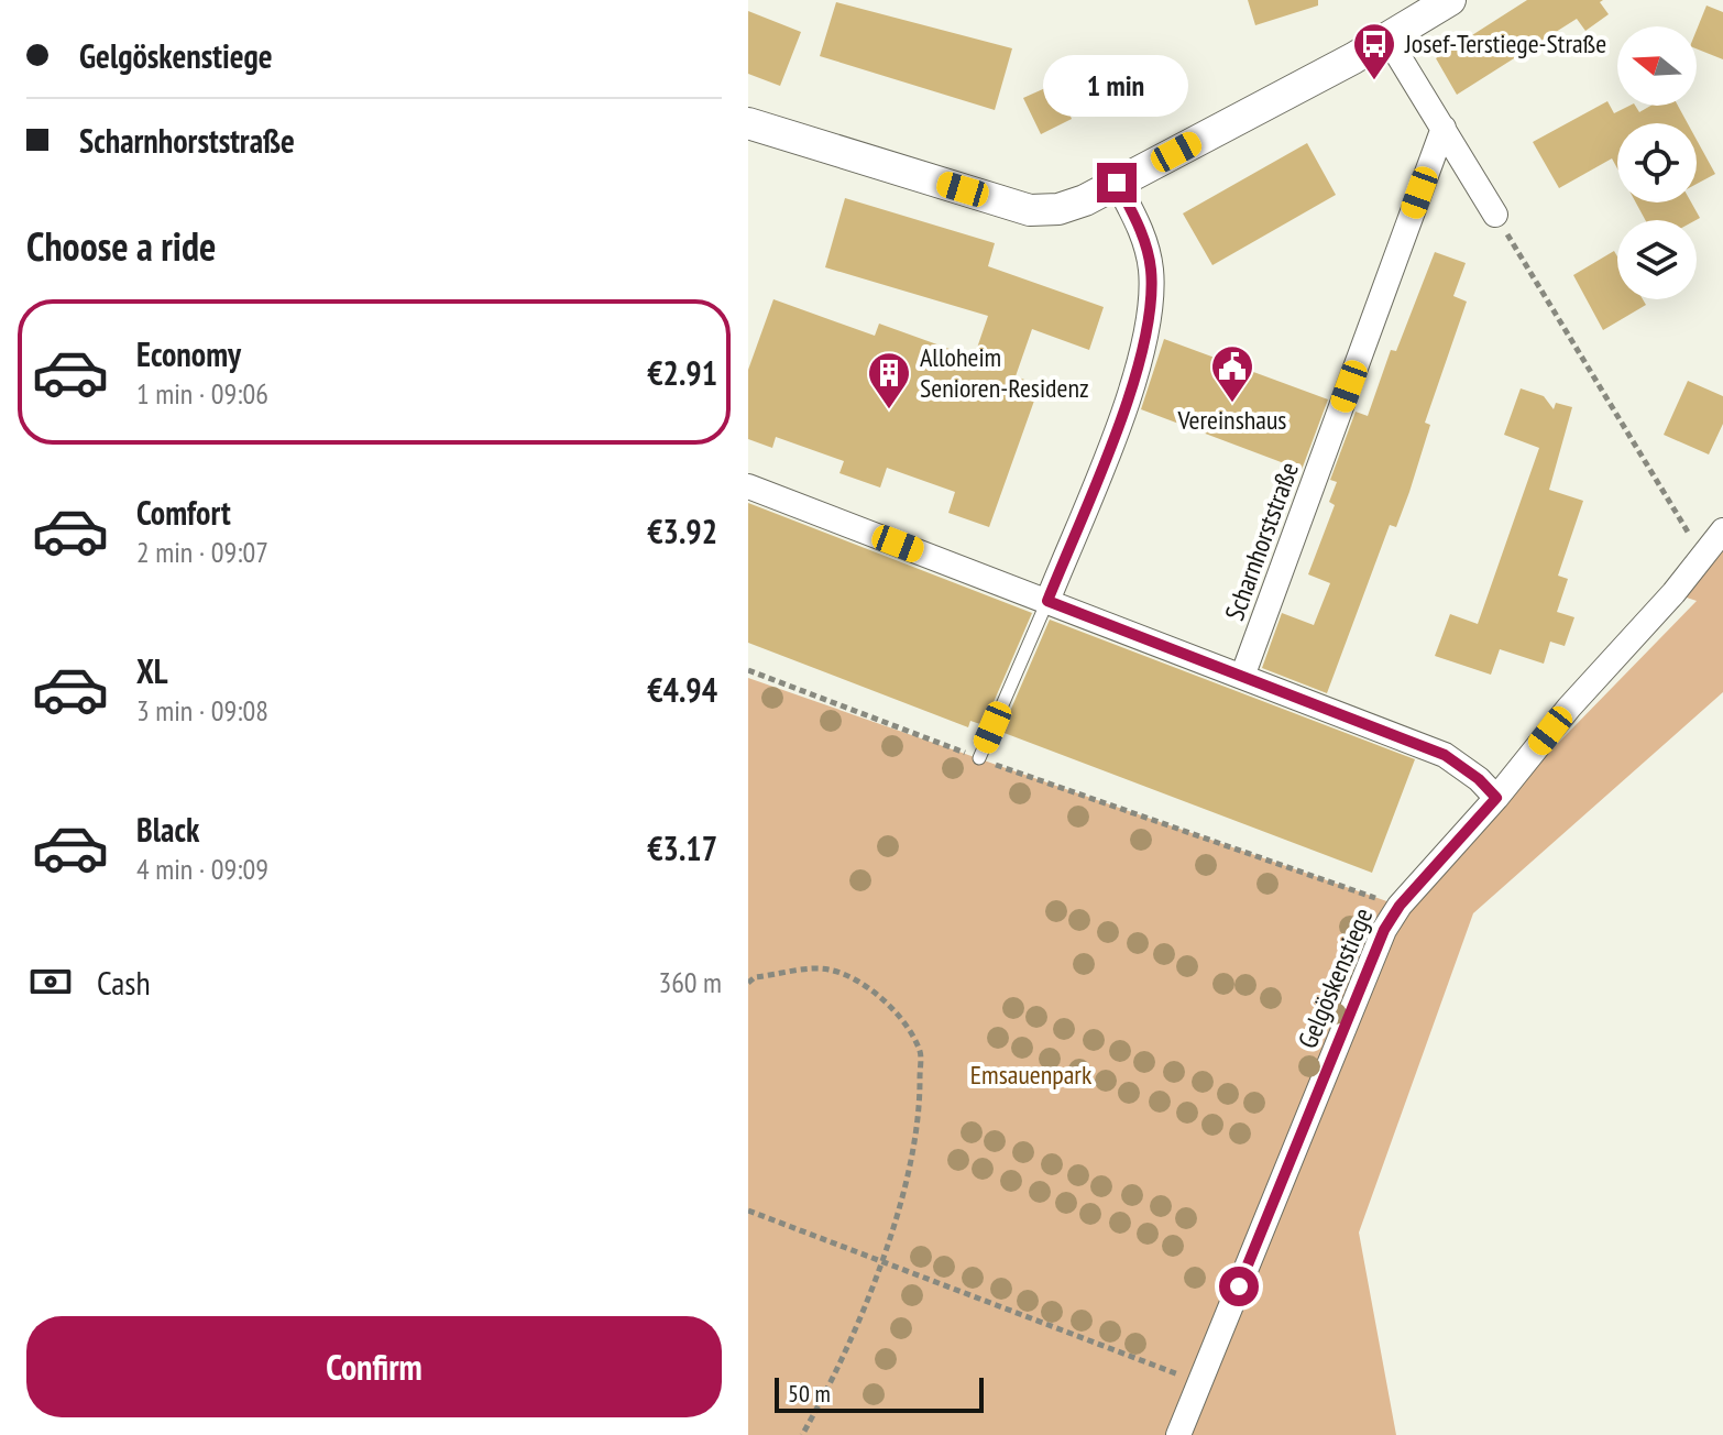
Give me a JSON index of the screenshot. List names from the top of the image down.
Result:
{
  "streets": {
    "street": ["Scharnhorststraße", "Gelgöskenstiege"]
  },
  "parks": ["Emsauenpark"],
  "places": {
    "bus stop": ["Josef-Terstiege-Straße"],
    "public building": ["Vereinshaus"],
    "building": ["Alloheim Senioren-Residenz"]
  },
  "scale_bar": "50 m",
  "north": "left",
  "page": {
    "banner": ["Gelgöskenstiege", "Scharnhorststraße"],
    "bubble": "1 min",
    "heading": "Choose a ride",
    "list": [
      {
        "name": "Economy",
        "note": "1 min · 09:06",
        "value": "€2.91"
      },
      {
        "name": "Comfort",
        "note": "2 min · 09:07",
        "value": "€3.92"
      },
      {
        "name": "XL",
        "note": "3 min · 09:08",
        "value": "€4.94"
      },
      {
        "name": "Black",
        "note": "4 min · 09:09",
        "value": "€3.17"
      }
    ],
    "pay": ["Cash", "360 m"],
    "buttons": "Confirm",
    "scale": "50 m"
  }
}
